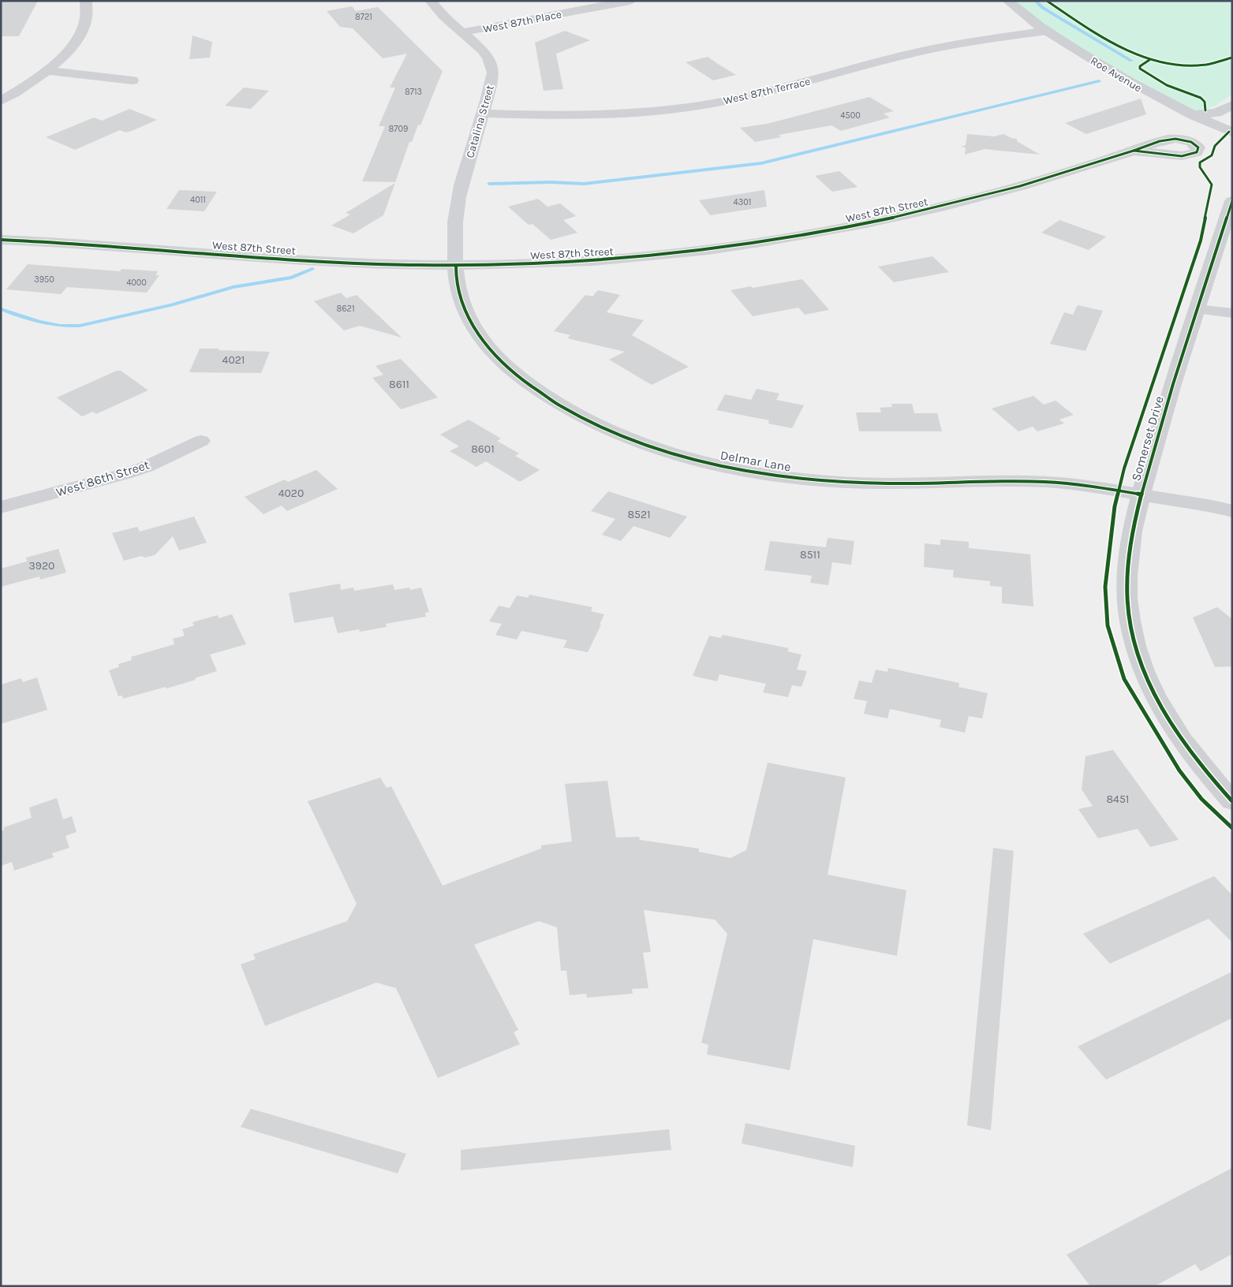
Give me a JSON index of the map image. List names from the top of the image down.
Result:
{
  "streets": {
    "street": [
      "West 87th Place",
      "Roe Avenue",
      "West 87th Terrace",
      "Catalina Street",
      "West 87th Street",
      "Somerset Drive",
      "Delmar Lane",
      "West 86th Street"
    ]
  },
  "crossings": [
    ["West 87th Place", "Catalina Street"],
    ["Roe Avenue", "West 87th Terrace"],
    ["West 87th Terrace", "Catalina Street"],
    ["Catalina Street", "West 87th Street"],
    ["Catalina Street", "Delmar Lane"],
    ["West 87th Street", "Delmar Lane"],
    ["Somerset Drive", "Delmar Lane"]
  ],
  "house_numbers": [
    "8721",
    "8713",
    "4500",
    "8709",
    "4011",
    "4301",
    "3950",
    "4000",
    "8621",
    "4021",
    "8611",
    "8601",
    "4020",
    "8521",
    "8511",
    "3920",
    "8451"
  ]
}
